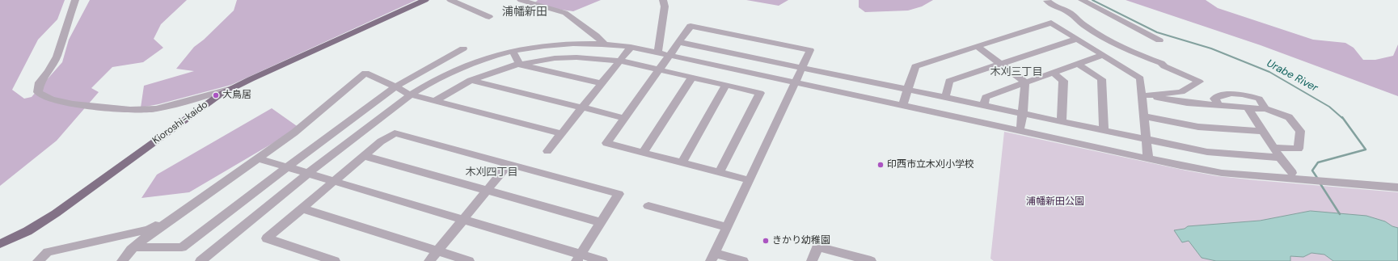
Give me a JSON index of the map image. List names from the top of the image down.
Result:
{
  "streets": {
    "main road": ["Kioroshi-kaido"]
  },
  "districts": ["浦幡新田", "木刈三丁目", "木刈四丁目"],
  "water": ["Urabe River"],
  "parks": ["浦幡新田公園"],
  "places": ["大鳥居", "印西市立木刈小学校", "きかり幼稚園"]
}
